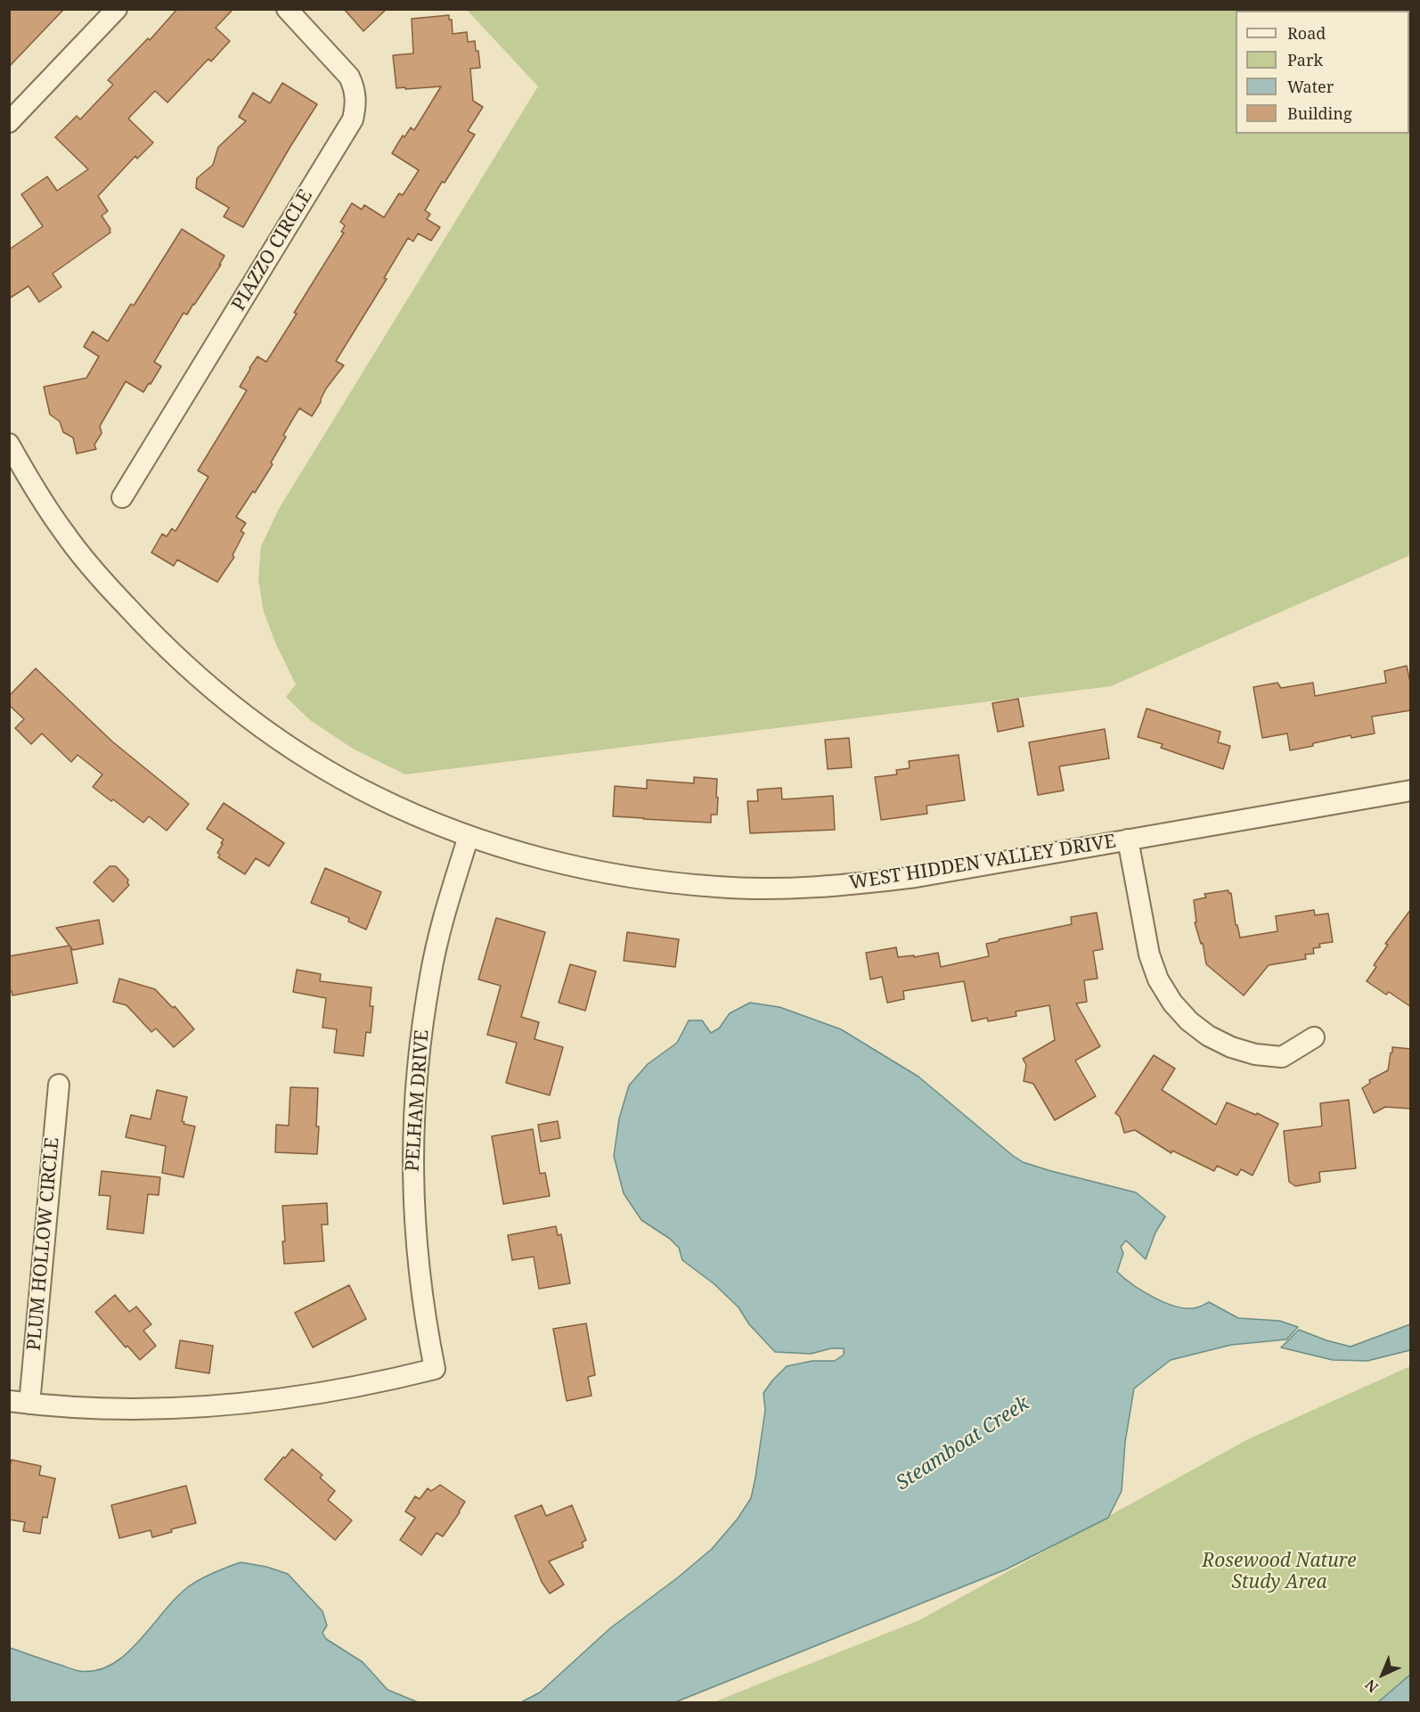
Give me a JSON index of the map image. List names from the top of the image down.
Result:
{
  "streets": {
    "street": [
      "PIAZZO CIRCLE",
      "WEST HIDDEN VALLEY DRIVE",
      "PELHAM DRIVE",
      "PLUM HOLLOW CIRCLE"
    ]
  },
  "crossings": [
    ["WEST HIDDEN VALLEY DRIVE", "PELHAM DRIVE"],
    ["PELHAM DRIVE", "PLUM HOLLOW CIRCLE"]
  ],
  "water": ["Steamboat Creek"],
  "parks": ["Rosewood Nature Study Area"],
  "legend": [
    "Road",
    "Park",
    "Water",
    "Building"
  ],
  "north": "bottom left"
}
